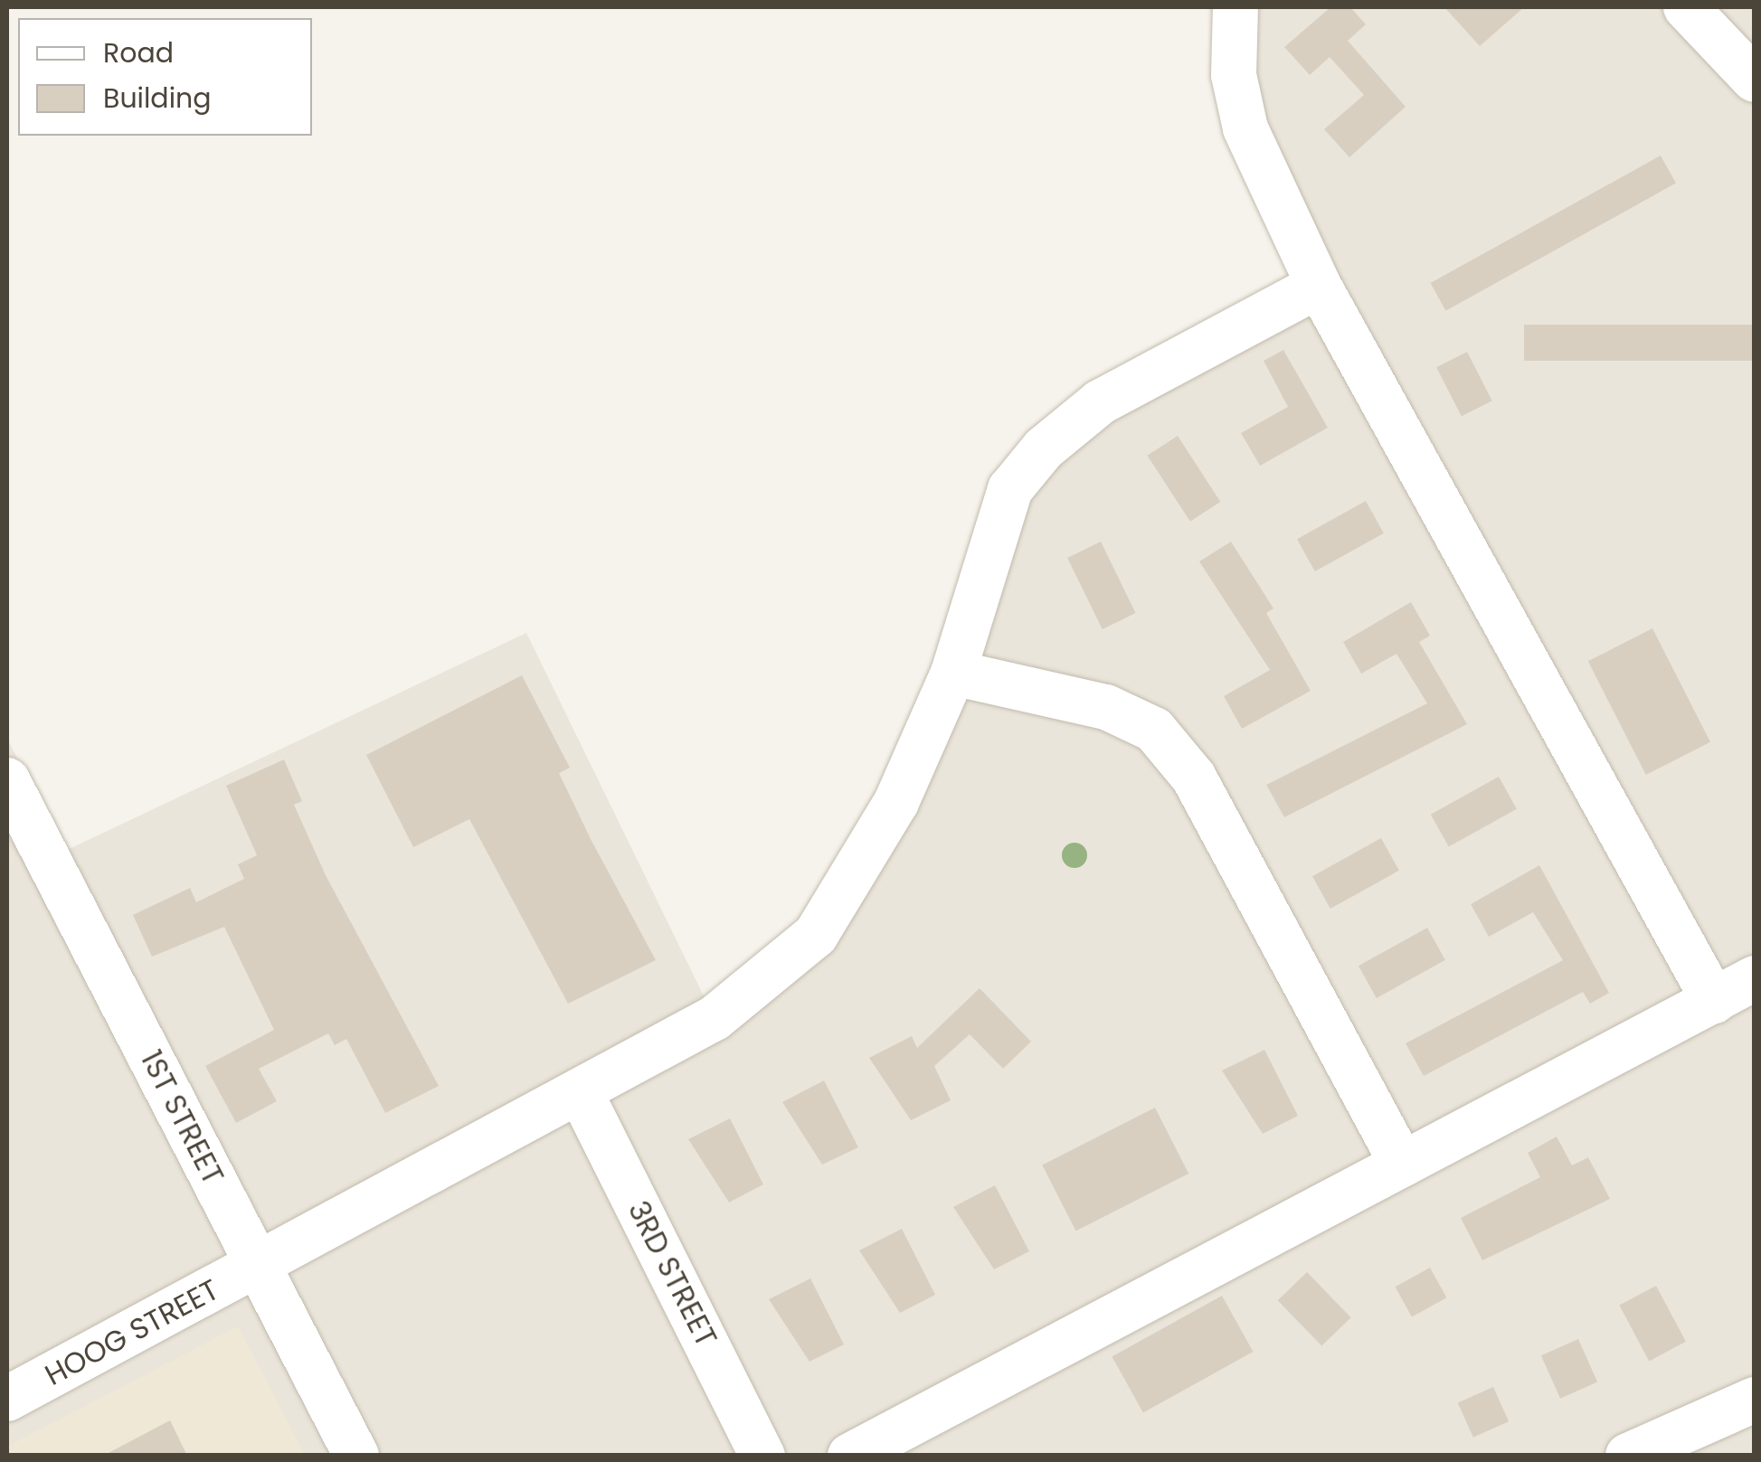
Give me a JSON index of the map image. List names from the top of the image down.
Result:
{
  "streets": {
    "street": ["1ST STREET", "3RD STREET", "HOOG STREET"]
  },
  "crossings": [
    ["1ST STREET", "HOOG STREET"],
    ["3RD STREET", "HOOG STREET"]
  ],
  "legend": ["Road", "Building"]
}
